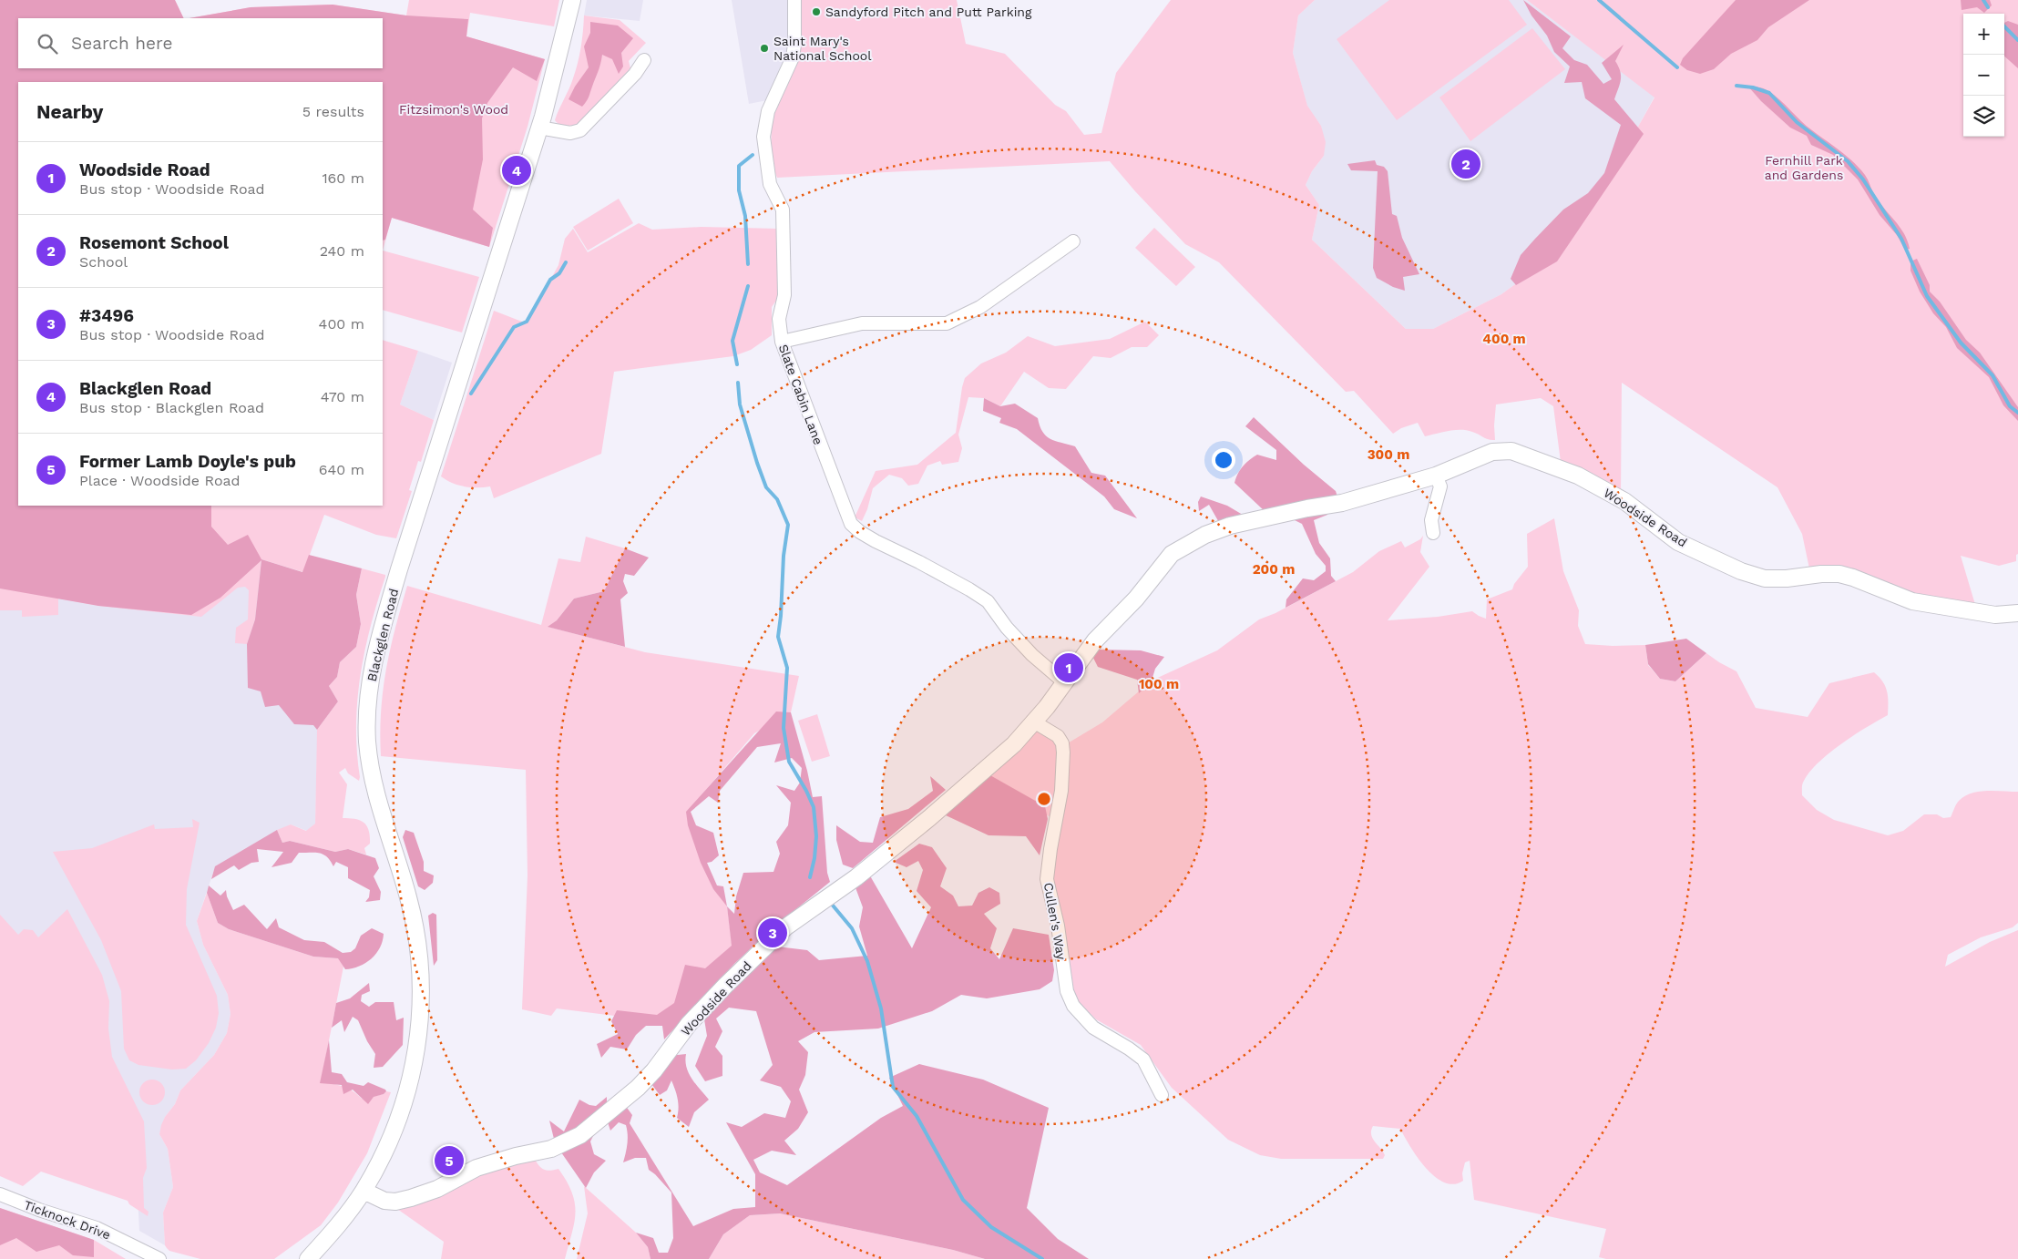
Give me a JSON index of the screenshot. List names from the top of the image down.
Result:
{
  "streets": {
    "street": [
      "Slate Cabin Lane",
      "Woodside Road",
      "Blackglen Road",
      "Cullen's Way",
      "Ticknock Drive"
    ]
  },
  "crossings": [
    ["Slate Cabin Lane", "Woodside Road"],
    ["Woodside Road", "Blackglen Road"],
    ["Woodside Road", "Cullen's Way"]
  ],
  "parks": ["Fitzsimon's Wood", "Fernhill Park and Gardens"],
  "places": ["Sandyford Pitch and Putt Parking", "Saint Mary's National School"],
  "page": {
    "map_buttons": ["+", "−"],
    "search": "Search here",
    "heading": ["Nearby", "5 results"],
    "list": [
      {
        "mark": "1",
        "name": "Woodside Road",
        "note": "Bus stop · Woodside Road",
        "value": "160 m"
      },
      {
        "mark": "2",
        "name": "Rosemont School",
        "note": "School",
        "value": "240 m"
      },
      {
        "mark": "3",
        "name": "#3496",
        "note": "Bus stop · Woodside Road",
        "value": "400 m"
      },
      {
        "mark": "4",
        "name": "Blackglen Road",
        "note": "Bus stop · Blackglen Road",
        "value": "470 m"
      },
      {
        "mark": "5",
        "name": "Former Lamb Doyle's pub",
        "note": "Place · Woodside Road",
        "value": "640 m"
      }
    ],
    "pins": [
      "2",
      "4",
      "1",
      "3",
      "5"
    ]
  },
  "rings": [
    "400 m",
    "300 m",
    "200 m",
    "100 m"
  ]
}
